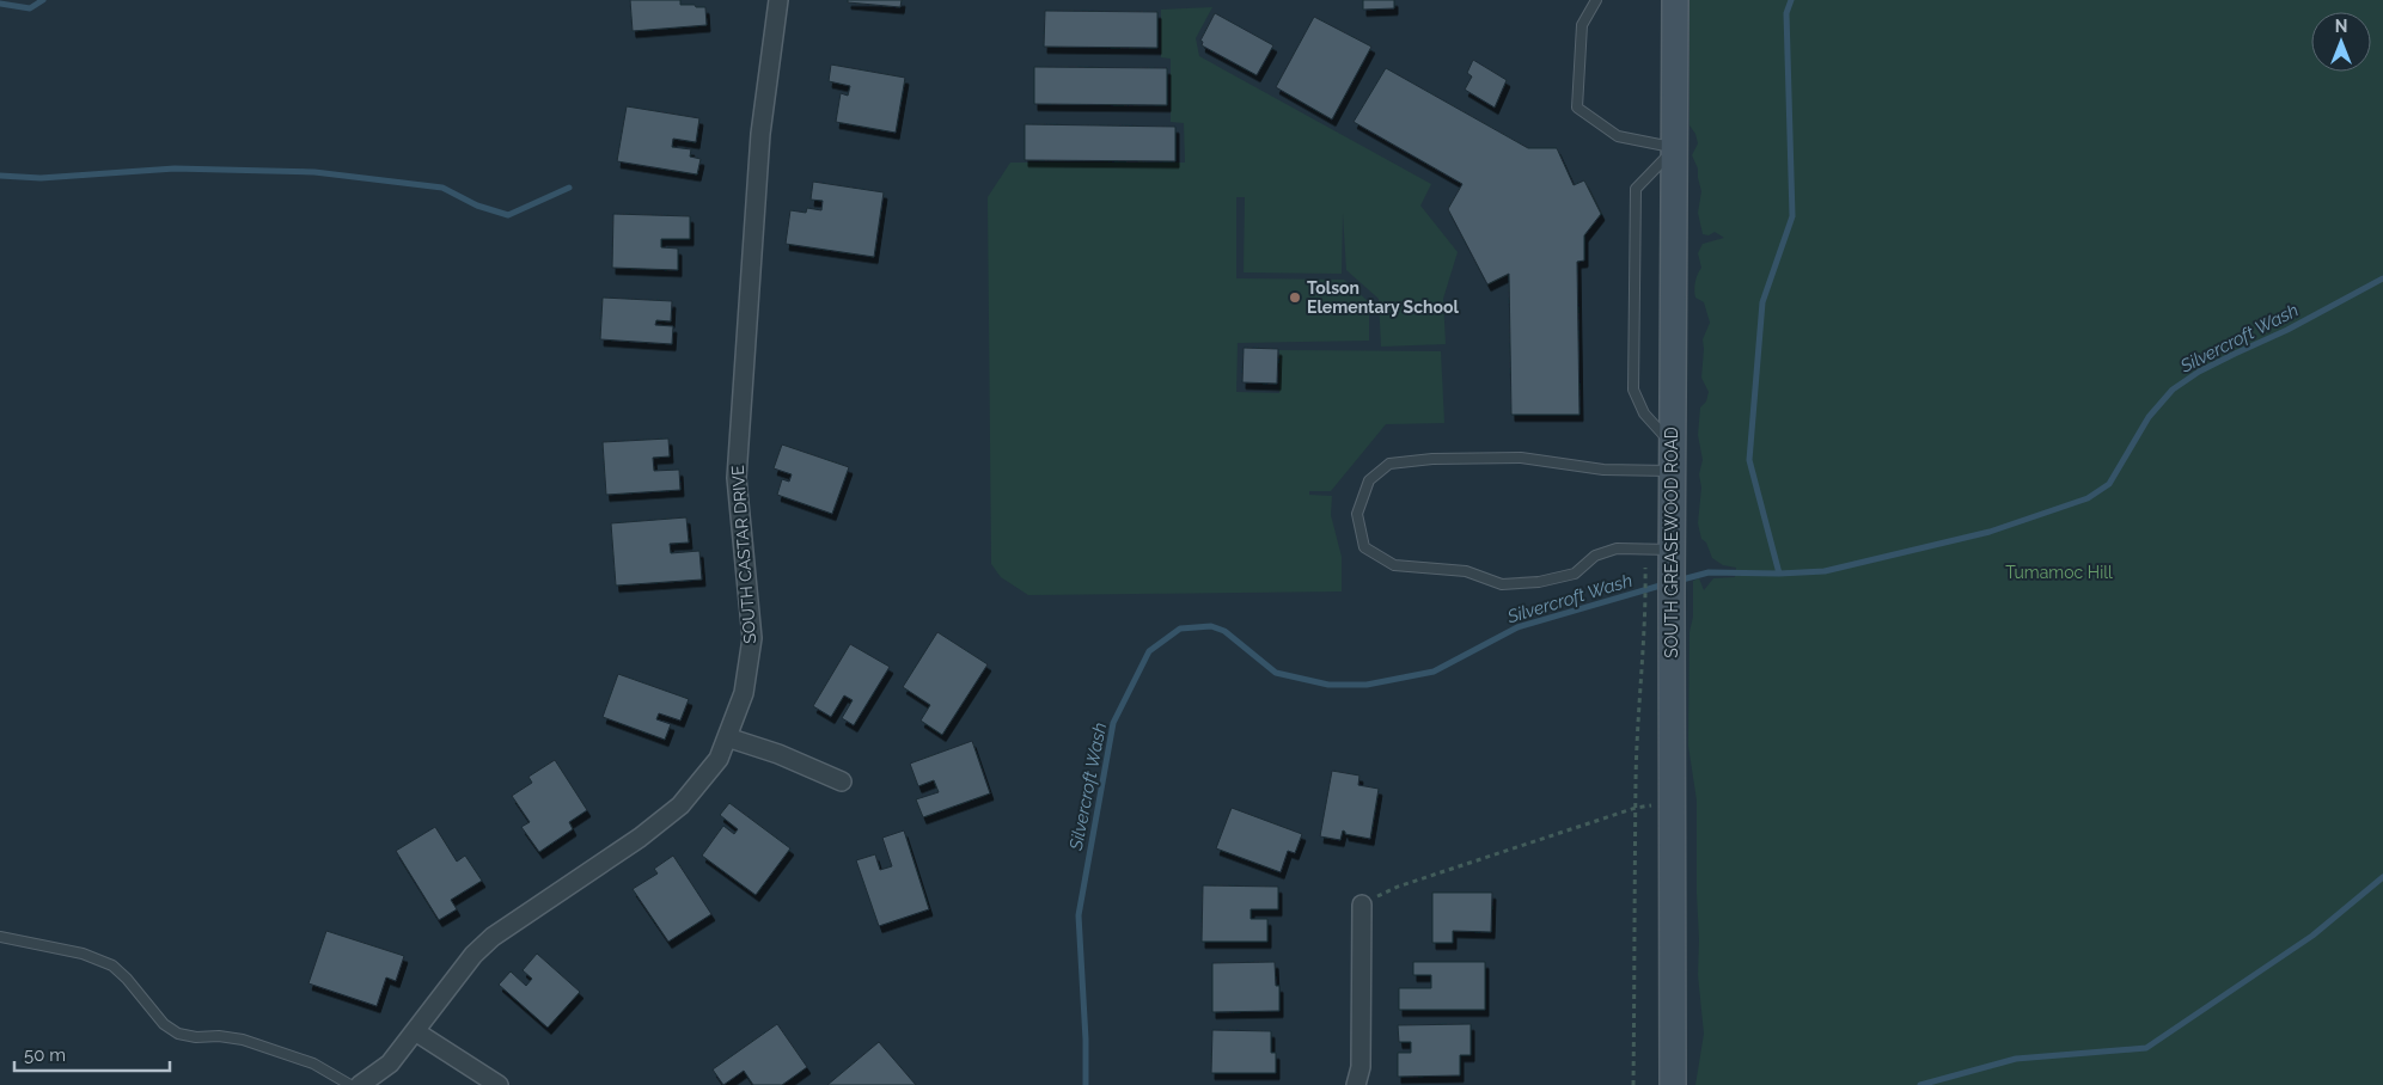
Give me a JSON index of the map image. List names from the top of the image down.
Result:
{
  "streets": {
    "main road": ["SOUTH GREASEWOOD ROAD"],
    "street": ["SOUTH CASTAR DRIVE"]
  },
  "water": ["Silvercroft Wash"],
  "parks": ["Tumamoc Hill"],
  "places": ["Tolson Elementary School"],
  "scale_bar": "50 m",
  "north": "top"
}
